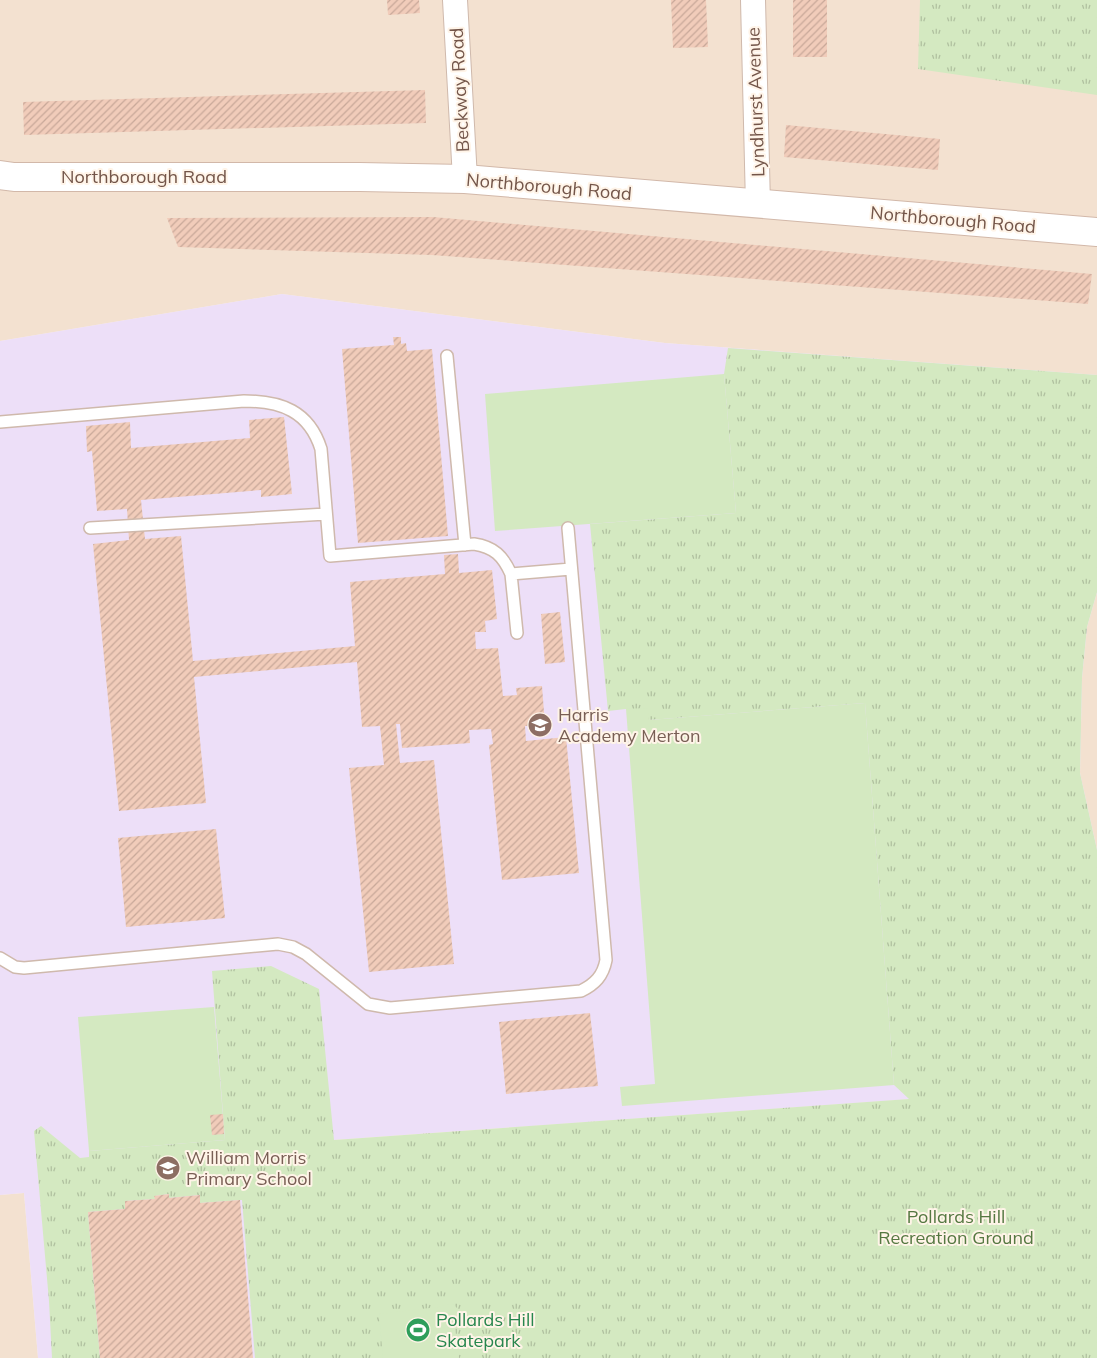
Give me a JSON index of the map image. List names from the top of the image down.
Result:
{
  "streets": {
    "street": ["Beckway Road", "Lyndhurst Avenue", "Northborough Road"]
  },
  "crossings": [
    ["Beckway Road", "Northborough Road"],
    ["Lyndhurst Avenue", "Northborough Road"]
  ],
  "parks": ["Pollards Hill Recreation Ground"],
  "places": {
    "school or university": ["Harris Academy Merton", "William Morris Primary School"],
    "sports": ["Pollards Hill Skatepark"]
  }
}
